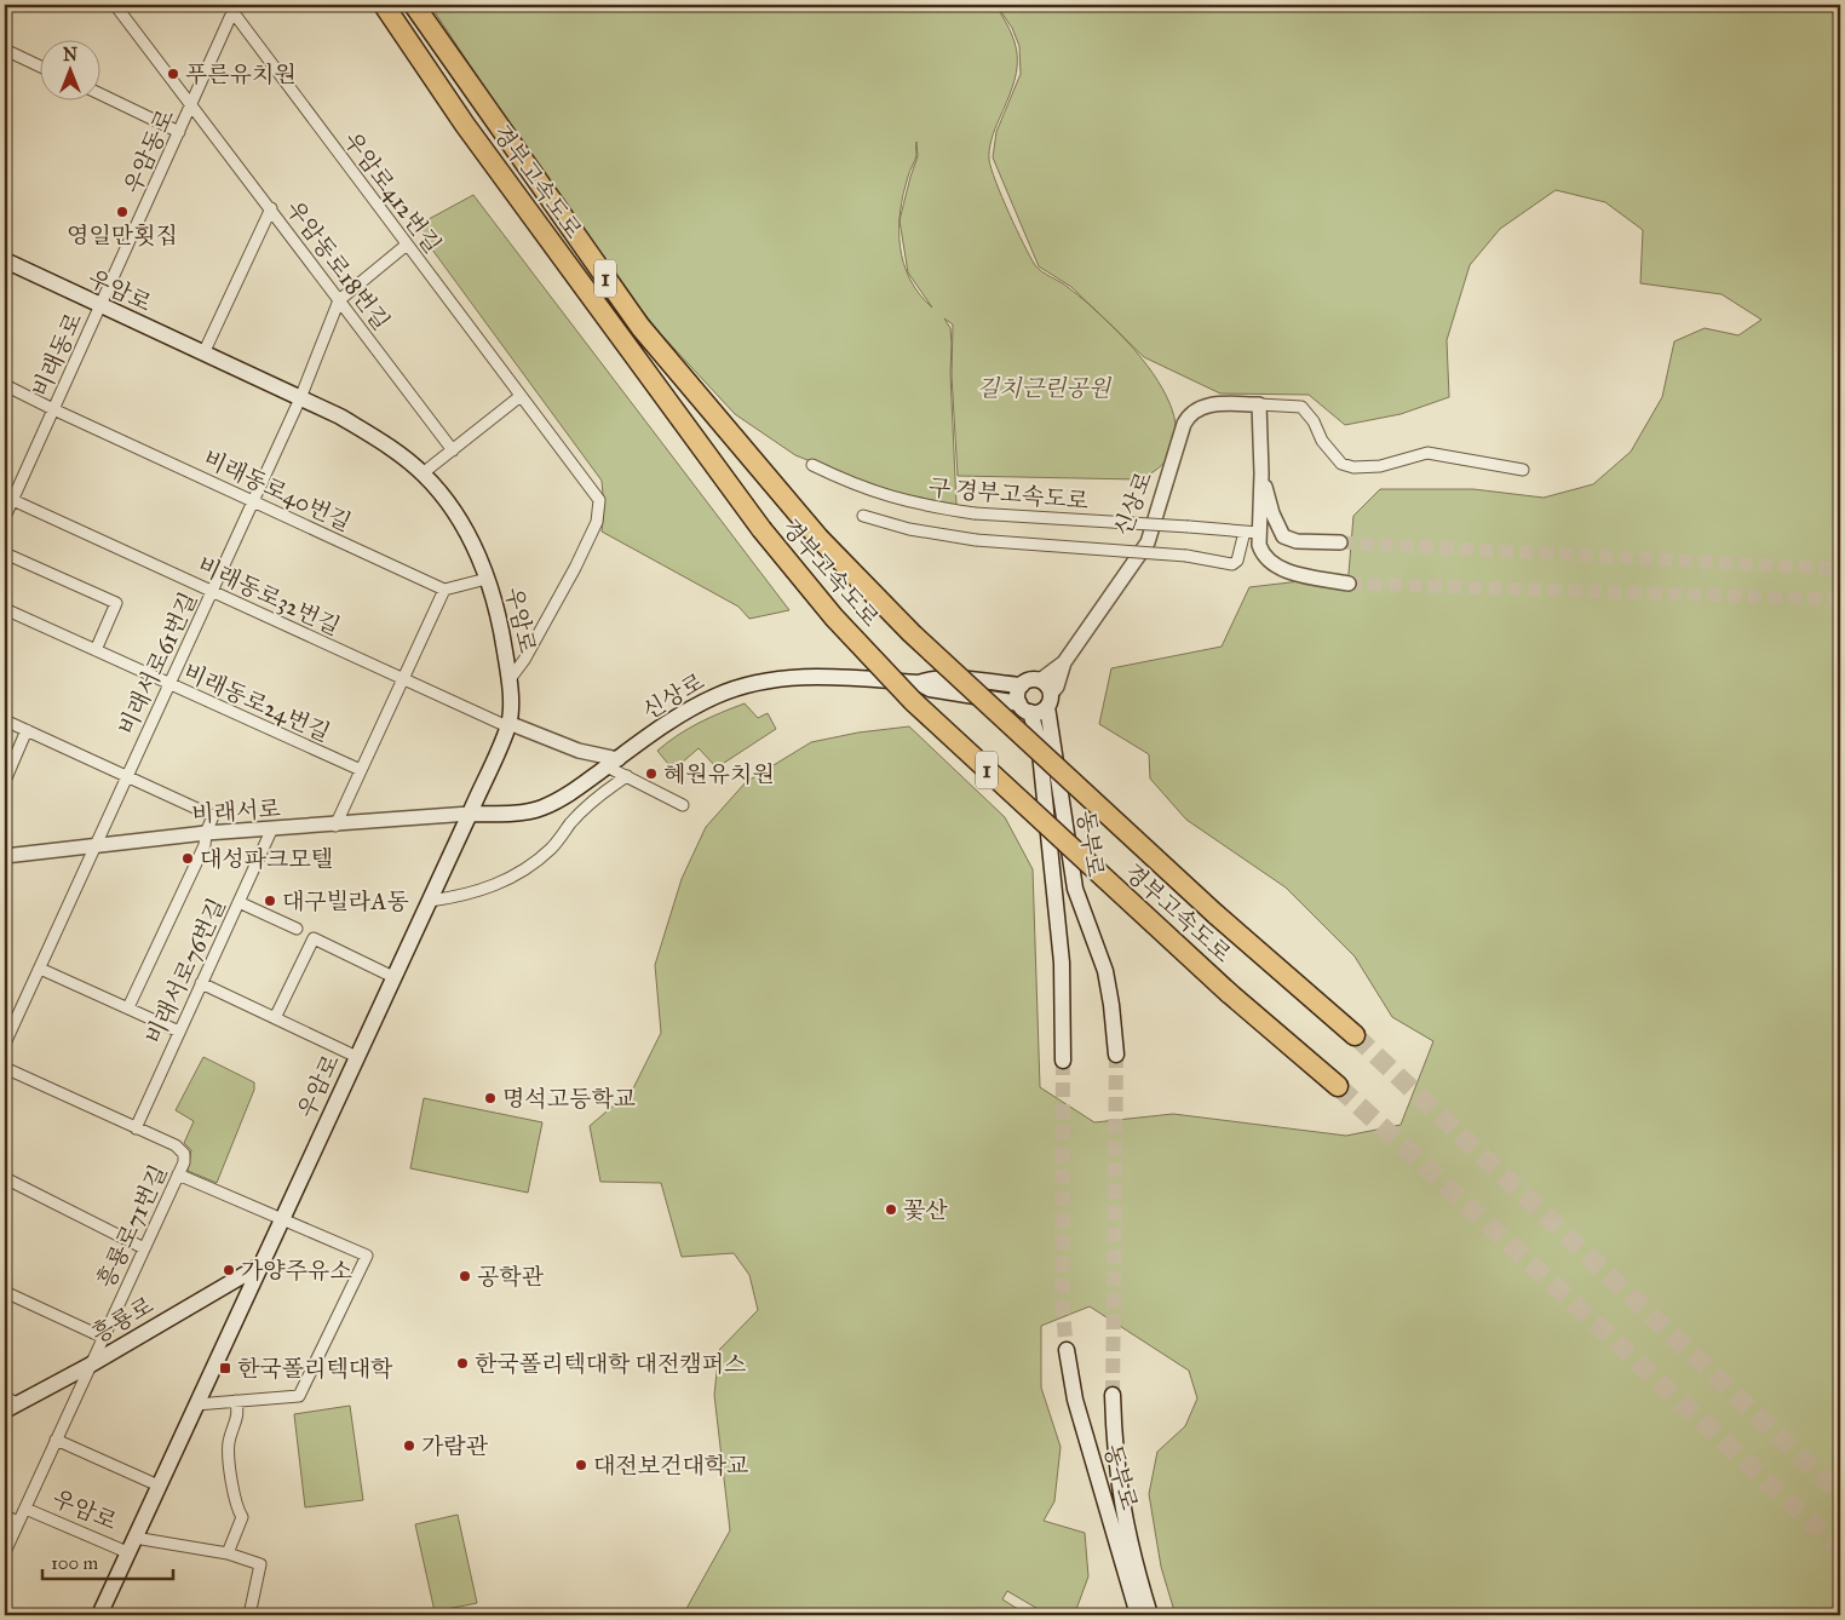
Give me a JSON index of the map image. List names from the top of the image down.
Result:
{
  "streets": {
    "highway": ["경부고속도로", "1"],
    "main road": [
      "우암로",
      "신상로",
      "동부로",
      "흥룡로"
    ],
    "street": [
      "우암동로",
      "우암로412번길",
      "우암동로18번길",
      "비래동로",
      "비래동로40번길",
      "구 경부고속도로",
      "비래동로32번길",
      "비래서로61번길",
      "비래동로24번길",
      "비래서로",
      "비래서로76번길",
      "흥룡로71번길"
    ]
  },
  "crossings": [
    ["우암동로", "우암로412번길"],
    ["우암동로", "우암동로18번길"],
    ["우암동로", "우암로"],
    ["우암동로", "비래동로"],
    ["우암로412번길", "우암로"],
    ["우암동로18번길", "비래서로61번길"],
    ["우암로", "비래동로"],
    ["우암로", "신상로"],
    ["우암로", "비래동로32번길"],
    ["우암로", "비래서로61번길"],
    ["우암로", "비래서로"],
    ["우암로", "흥룡로71번길"],
    ["우암로", "흥룡로"],
    ["비래동로", "비래동로40번길"],
    ["비래동로", "비래동로32번길"],
    ["비래동로40번길", "비래서로61번길"],
    ["신상로", "비래서로"],
    ["비래동로32번길", "비래서로61번길"],
    ["비래서로61번길", "비래동로24번길"],
    ["비래서로61번길", "비래서로"],
    ["비래서로", "비래서로76번길"],
    ["비래서로76번길", "흥룡로71번길"],
    ["흥룡로71번길", "흥룡로"]
  ],
  "parks": ["길치근린공원"],
  "places": {
    "other": [
      "푸른유치원",
      "영일만횟집",
      "혜원유치원",
      "대성파크모텔",
      "대구빌라A동",
      "명석고등학교",
      "꽃산",
      "가양주유소",
      "공학관",
      "한국폴리텍대학 대전캠퍼스",
      "가람관",
      "대전보건대학교"
    ],
    "transit": ["한국폴리텍대학"]
  },
  "scale_bar": "100 m",
  "north": "top"
}
